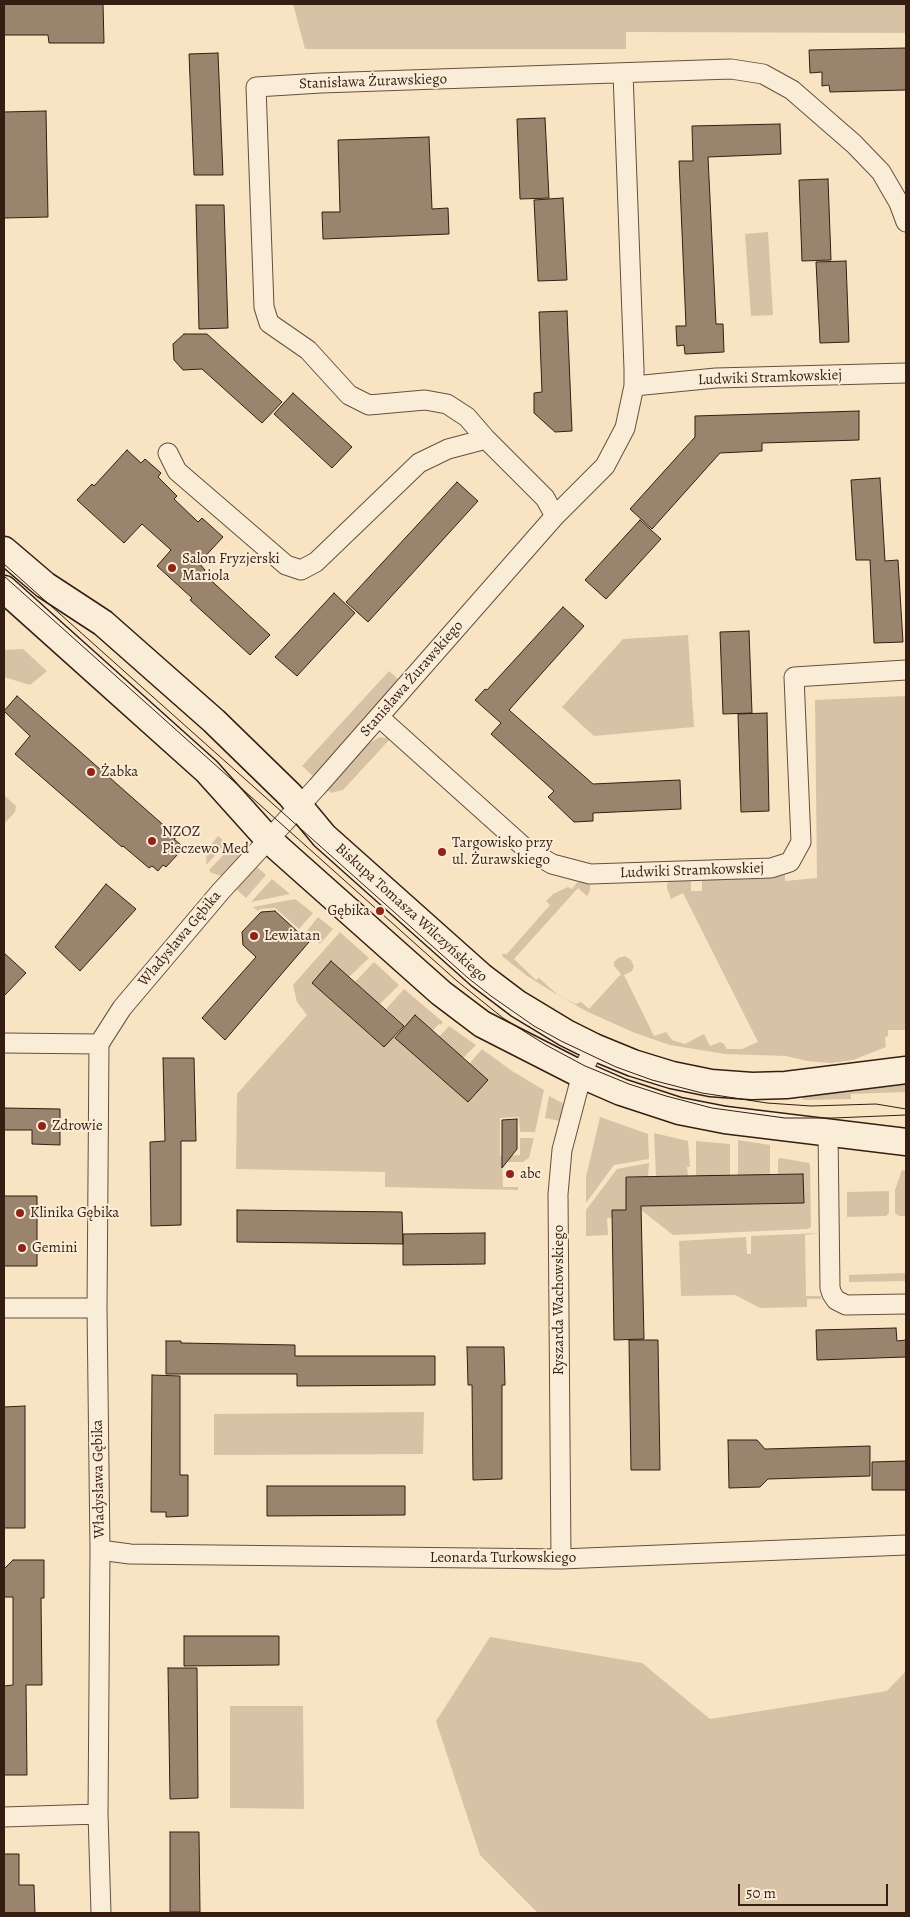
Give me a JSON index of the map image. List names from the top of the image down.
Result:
{
  "streets": {
    "street": [
      "Stanisława Żurawskiego",
      "Ludwiki Stramkowskiej",
      "Biskupa Tomasza Wilczyńskiego",
      "Władysława Gębika",
      "Ryszarda Wachowskiego",
      "Leonarda Turkowskiego"
    ]
  },
  "crossings": [
    ["Stanisława Żurawskiego", "Ludwiki Stramkowskiej"],
    ["Stanisława Żurawskiego", "Biskupa Tomasza Wilczyńskiego"],
    ["Stanisława Żurawskiego", "Władysława Gębika"],
    ["Biskupa Tomasza Wilczyńskiego", "Ryszarda Wachowskiego"],
    ["Władysława Gębika", "Leonarda Turkowskiego"],
    ["Ryszarda Wachowskiego", "Leonarda Turkowskiego"]
  ],
  "places": [
    "Salon Fryzjerski Mariola",
    "Żabka",
    "NZOZ Pieczewo Med",
    "Targowisko przy ul. Żurawskiego",
    "Gębika",
    "Lewiatan",
    "Zdrowie",
    "abc",
    "Klinika Gębika",
    "Gemini"
  ],
  "scale_bar": "50 m"
}
